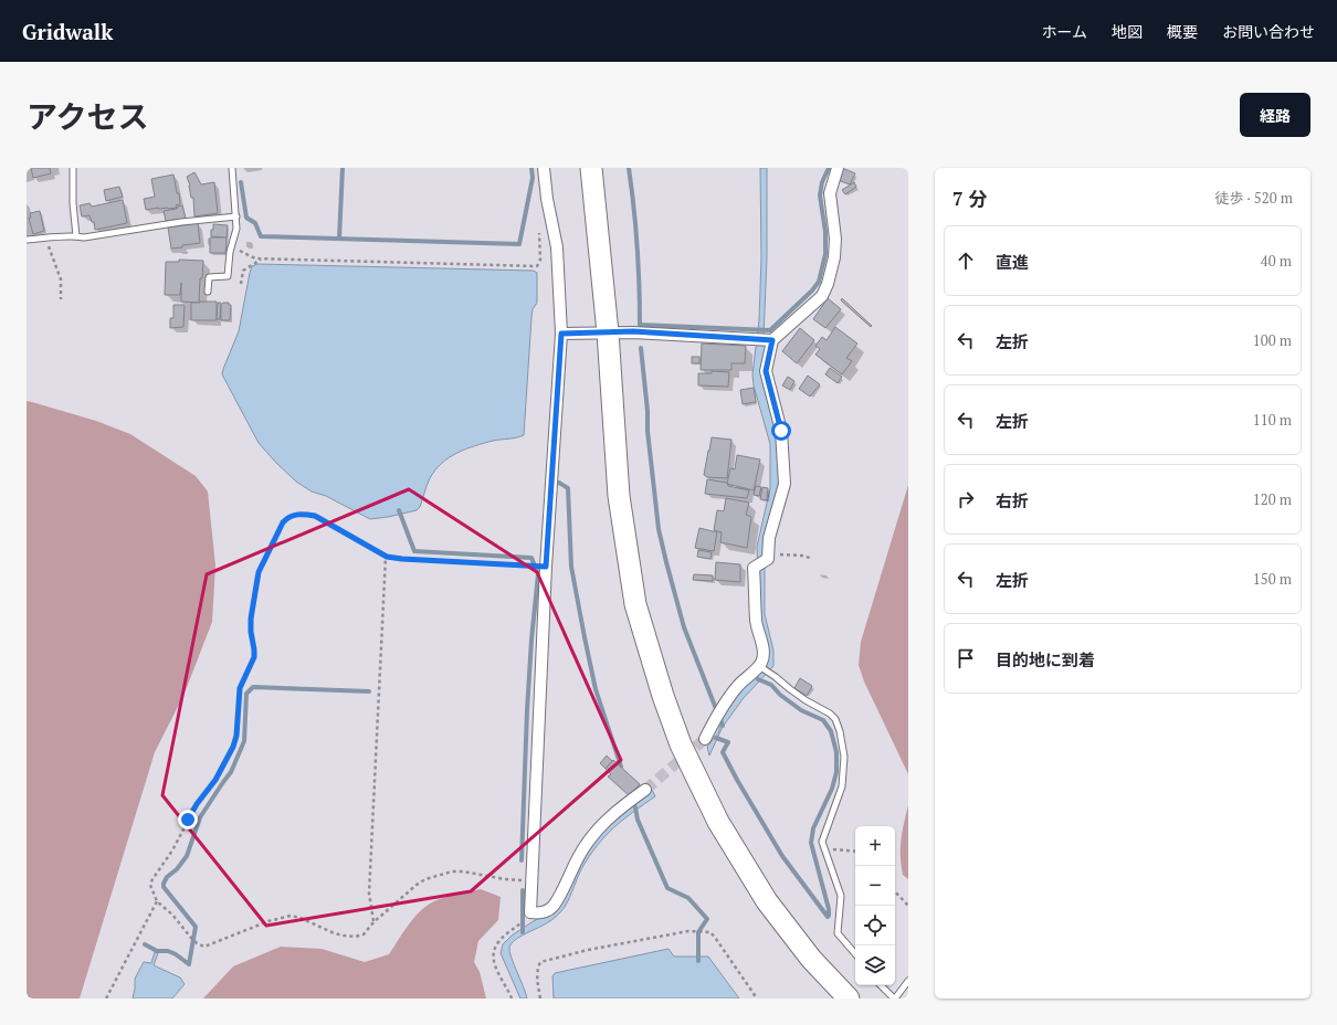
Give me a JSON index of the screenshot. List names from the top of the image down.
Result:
{
  "page": {
    "header": "Gridwalk",
    "nav": [
      "ホーム",
      "地図",
      "概要",
      "お問い合わせ"
    ],
    "title": "アクセス",
    "buttons": "経路",
    "heading": ["7 分", "徒歩 · 520 m"],
    "list": [
      ["直進", "40 m"],
      ["左折", "100 m"],
      ["左折", "110 m"],
      ["右折", "120 m"],
      ["左折", "150 m"],
      "目的地に到着"
    ],
    "map_buttons": ["+", "−"]
  }
}
